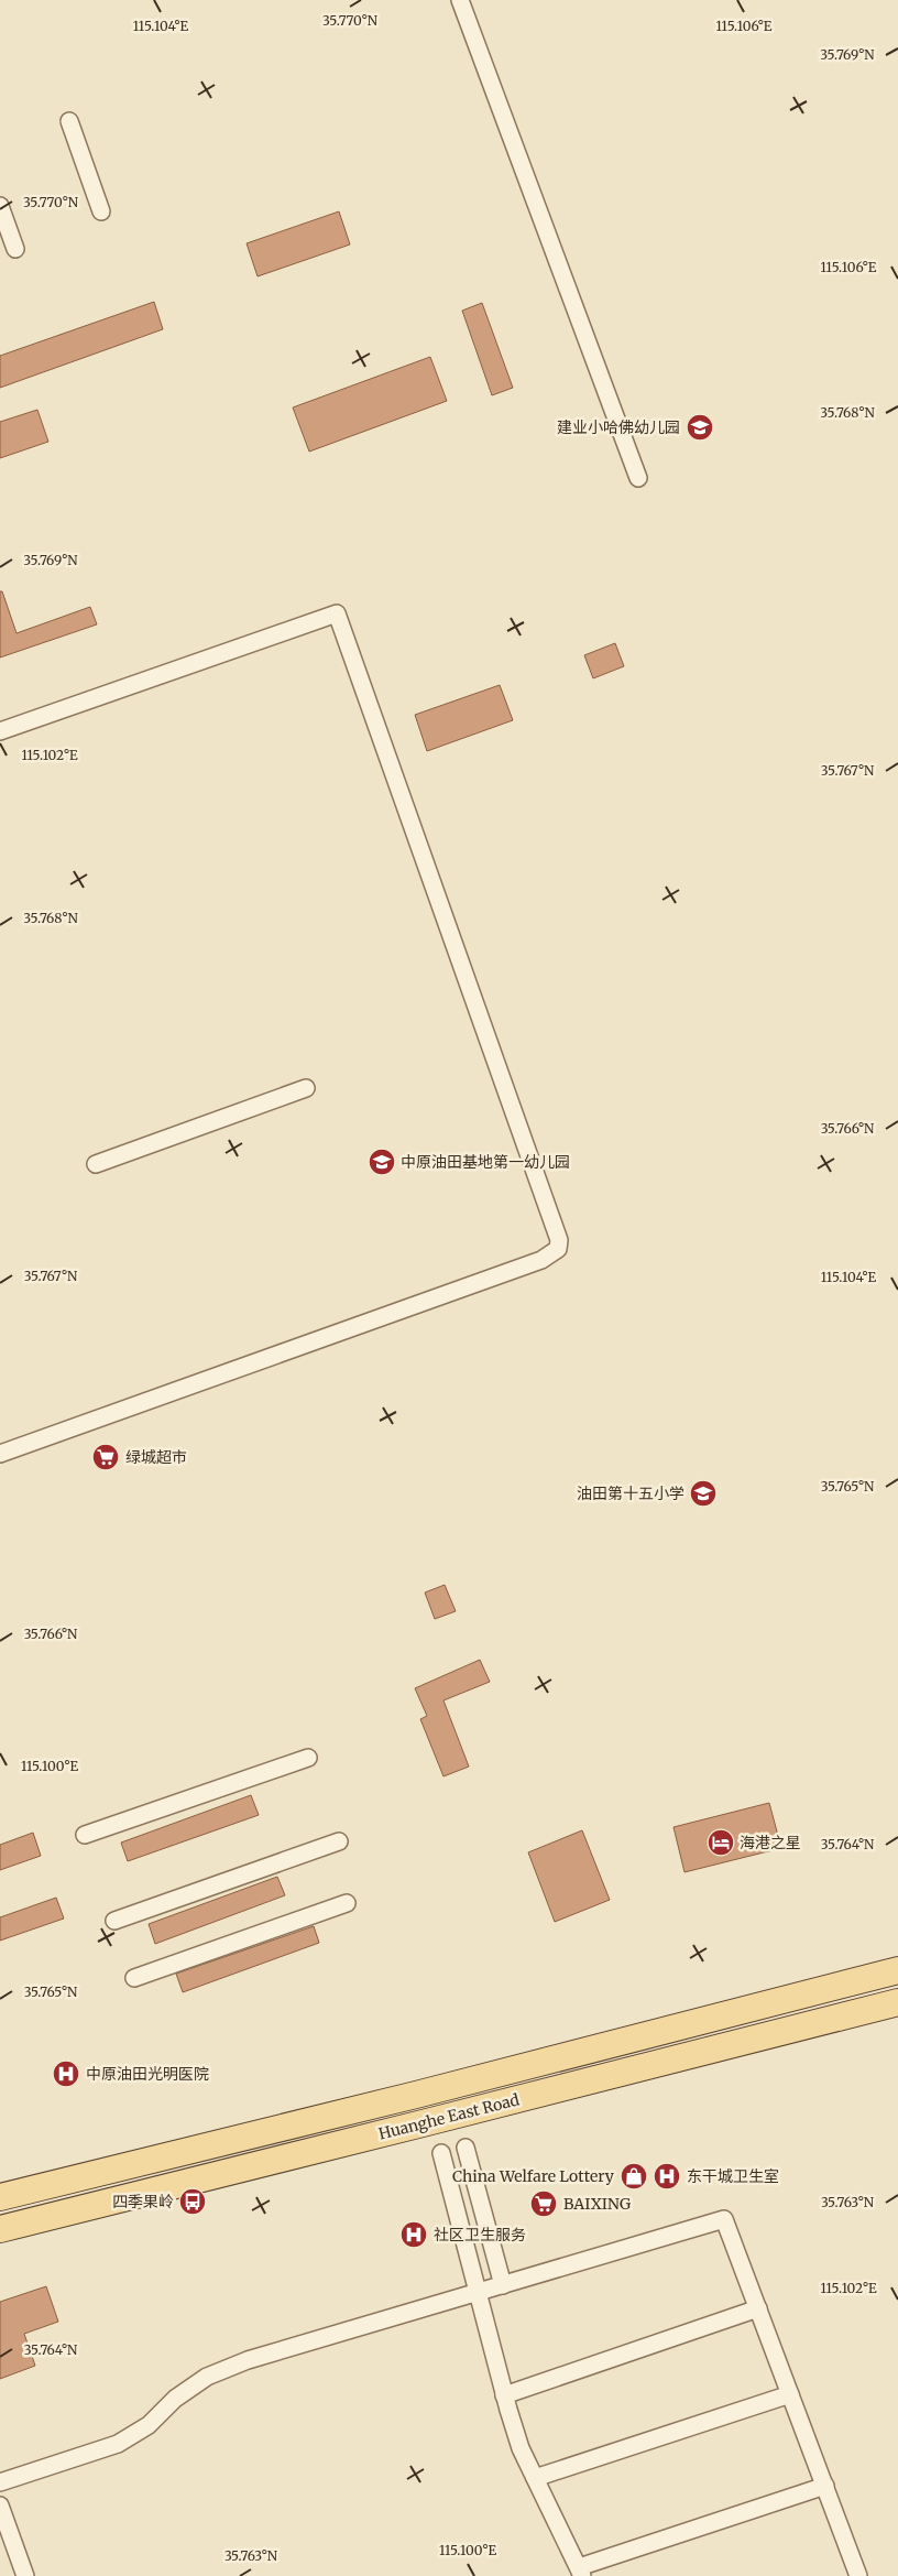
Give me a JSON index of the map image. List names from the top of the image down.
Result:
{
  "streets": {
    "main road": ["Huanghe East Road"]
  },
  "places": {
    "school or university": ["建业小哈佛幼儿园", "中原油田基地第一幼儿园", "油田第十五小学"],
    "supermarket": ["绿城超市", "BAIXING"],
    "hotel": ["海港之星"],
    "hospital": ["中原油田光明医院", "东干城卫生室", "社区卫生服务"],
    "shop": ["China Welfare Lottery"],
    "bus stop": ["四季果岭"]
  },
  "coordinates": [
    "35.770°N",
    "115.106°E",
    "115.104°E",
    "35.769°N",
    "35.768°N",
    "115.102°E",
    "35.767°N",
    "35.766°N",
    "35.765°N",
    "115.100°E",
    "35.764°N",
    "35.763°N"
  ]
}
